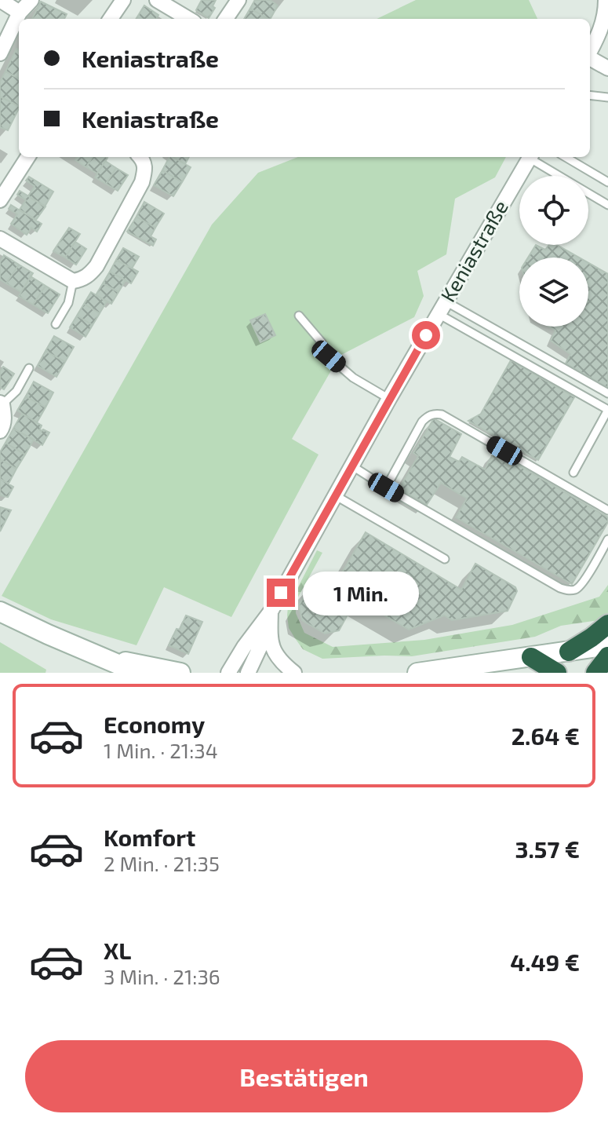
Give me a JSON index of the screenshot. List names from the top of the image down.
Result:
{
  "streets": {
    "street": ["Keniastraße"]
  },
  "page": {
    "banner": ["Keniastraße", "Keniastraße"],
    "bubble": "1 Min.",
    "list": [
      {
        "name": "Economy",
        "note": "1 Min. · 21:34",
        "value": "2.64 €"
      },
      {
        "name": "Komfort",
        "note": "2 Min. · 21:35",
        "value": "3.57 €"
      },
      {
        "name": "XL",
        "note": "3 Min. · 21:36",
        "value": "4.49 €"
      }
    ],
    "buttons": "Bestätigen"
  }
}
